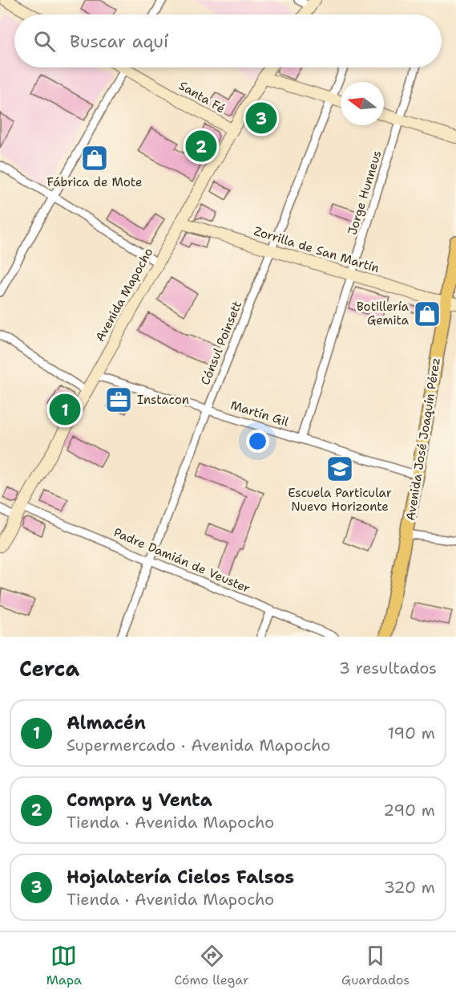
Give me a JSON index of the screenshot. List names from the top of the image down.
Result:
{
  "streets": {
    "main road": ["Avenida José Joaquín Pérez"],
    "street": [
      "Santa Fé",
      "Jorge Hunneus",
      "Zorrilla de San Martín",
      "Avenida Mapocho",
      "Cónsul Poinsett",
      "Martín Gil",
      "Padre Damián de Veuster"
    ]
  },
  "crossings": [
    ["Santa Fé", "Avenida Mapocho"],
    ["Jorge Hunneus", "Zorrilla de San Martín"],
    ["Jorge Hunneus", "Martín Gil"],
    ["Zorrilla de San Martín", "Avenida Mapocho"],
    ["Zorrilla de San Martín", "Cónsul Poinsett"],
    ["Zorrilla de San Martín", "Avenida José Joaquín Pérez"],
    ["Avenida Mapocho", "Martín Gil"],
    ["Avenida Mapocho", "Padre Damián de Veuster"],
    ["Cónsul Poinsett", "Martín Gil"],
    ["Cónsul Poinsett", "Padre Damián de Veuster"],
    ["Martín Gil", "Avenida José Joaquín Pérez"]
  ],
  "places": {
    "shop": ["Fábrica de Mote", "Botillería Gemita"],
    "office": ["Instacon"],
    "school or university": ["Escuela Particular Nuevo Horizonte"]
  },
  "north": "left",
  "page": {
    "search": "Buscar aquí",
    "pins": ["3", "2", "1"],
    "heading": ["Cerca", "3 resultados"],
    "list": [
      {
        "mark": "1",
        "name": "Almacén",
        "note": "Supermercado · Avenida Mapocho",
        "value": "190 m"
      },
      {
        "mark": "2",
        "name": "Compra y Venta",
        "note": "Tienda · Avenida Mapocho",
        "value": "290 m"
      },
      {
        "mark": "3",
        "name": "Hojalatería Cielos Falsos",
        "note": "Tienda · Avenida Mapocho",
        "value": "320 m"
      }
    ],
    "nav": ["Mapa", "Cómo llegar", "Guardados"]
  }
}
